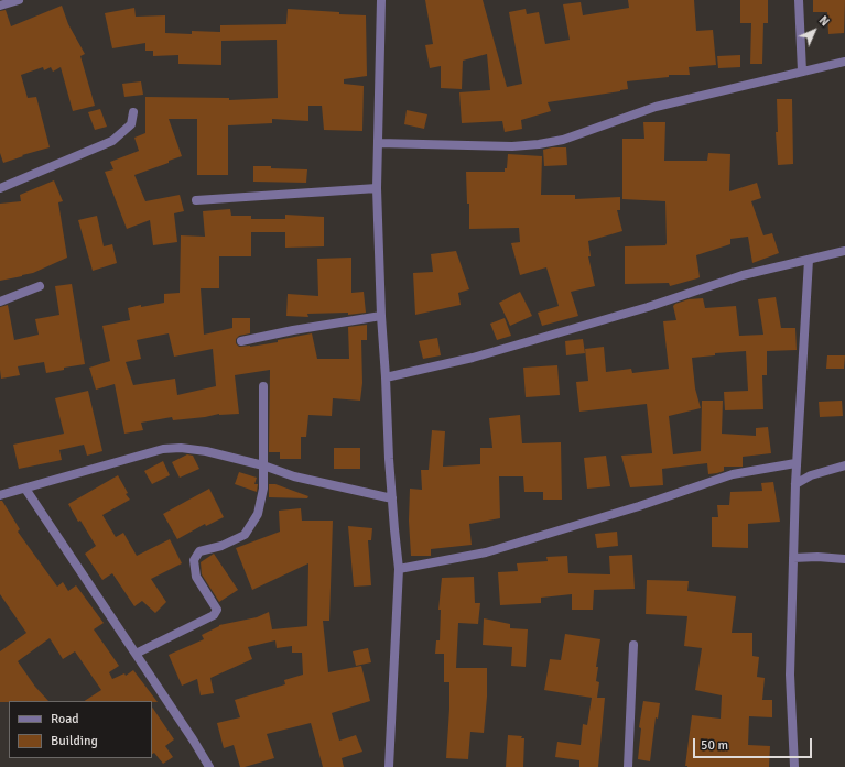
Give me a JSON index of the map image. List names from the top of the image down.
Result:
{
  "legend": ["Road", "Building"],
  "scale_bar": "50 m",
  "north": "top right"
}
